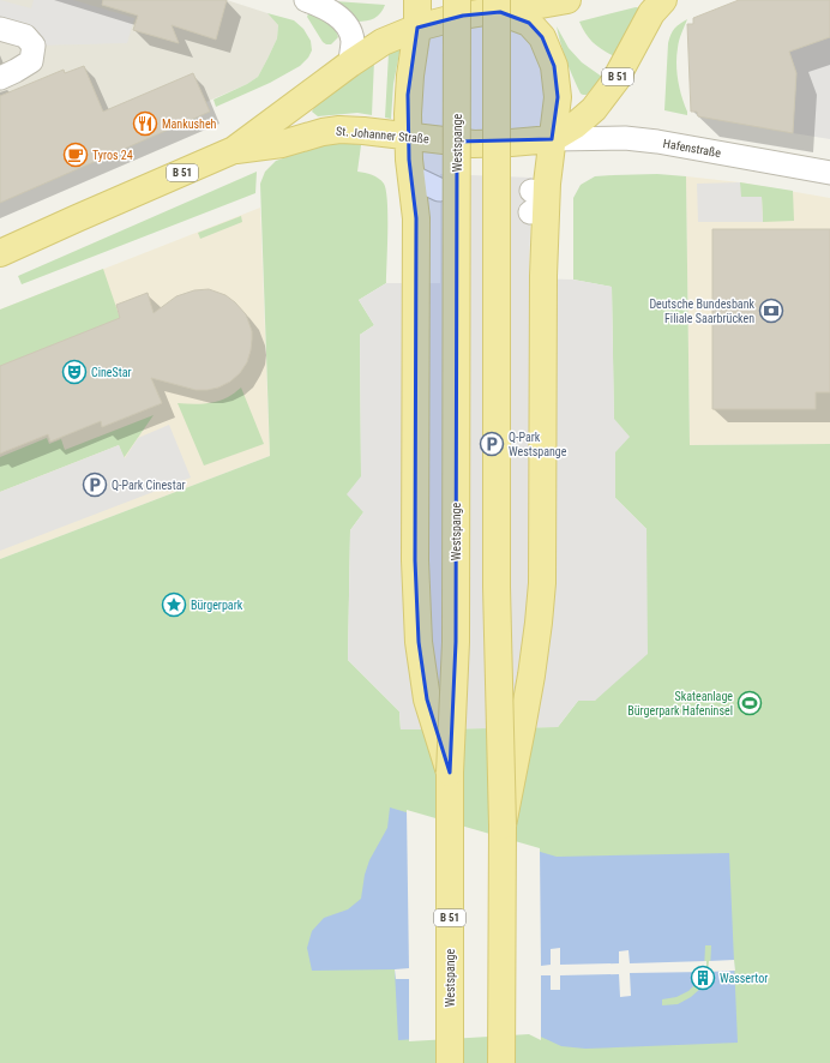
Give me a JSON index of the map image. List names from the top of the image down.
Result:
{
  "streets": {
    "main road": ["B 51", "St. Johanner Straße", "Westspange"],
    "street": ["Hafenstraße"]
  },
  "crossings": [
    ["St. Johanner Straße", "Hafenstraße"]
  ],
  "places": {
    "restaurant": ["Mankusheh"],
    "cafe": ["Tyros 24"],
    "bank": ["Deutsche Bundesbank Filiale Saarbrücken"],
    "theatre": ["CineStar"],
    "parking": ["Q-Park Westspange", "Q-Park Cinestar"],
    "place": ["Bürgerpark"],
    "sports": ["Skateanlage Bürgerpark Hafeninsel"],
    "building": ["Wassertor"]
  }
}
